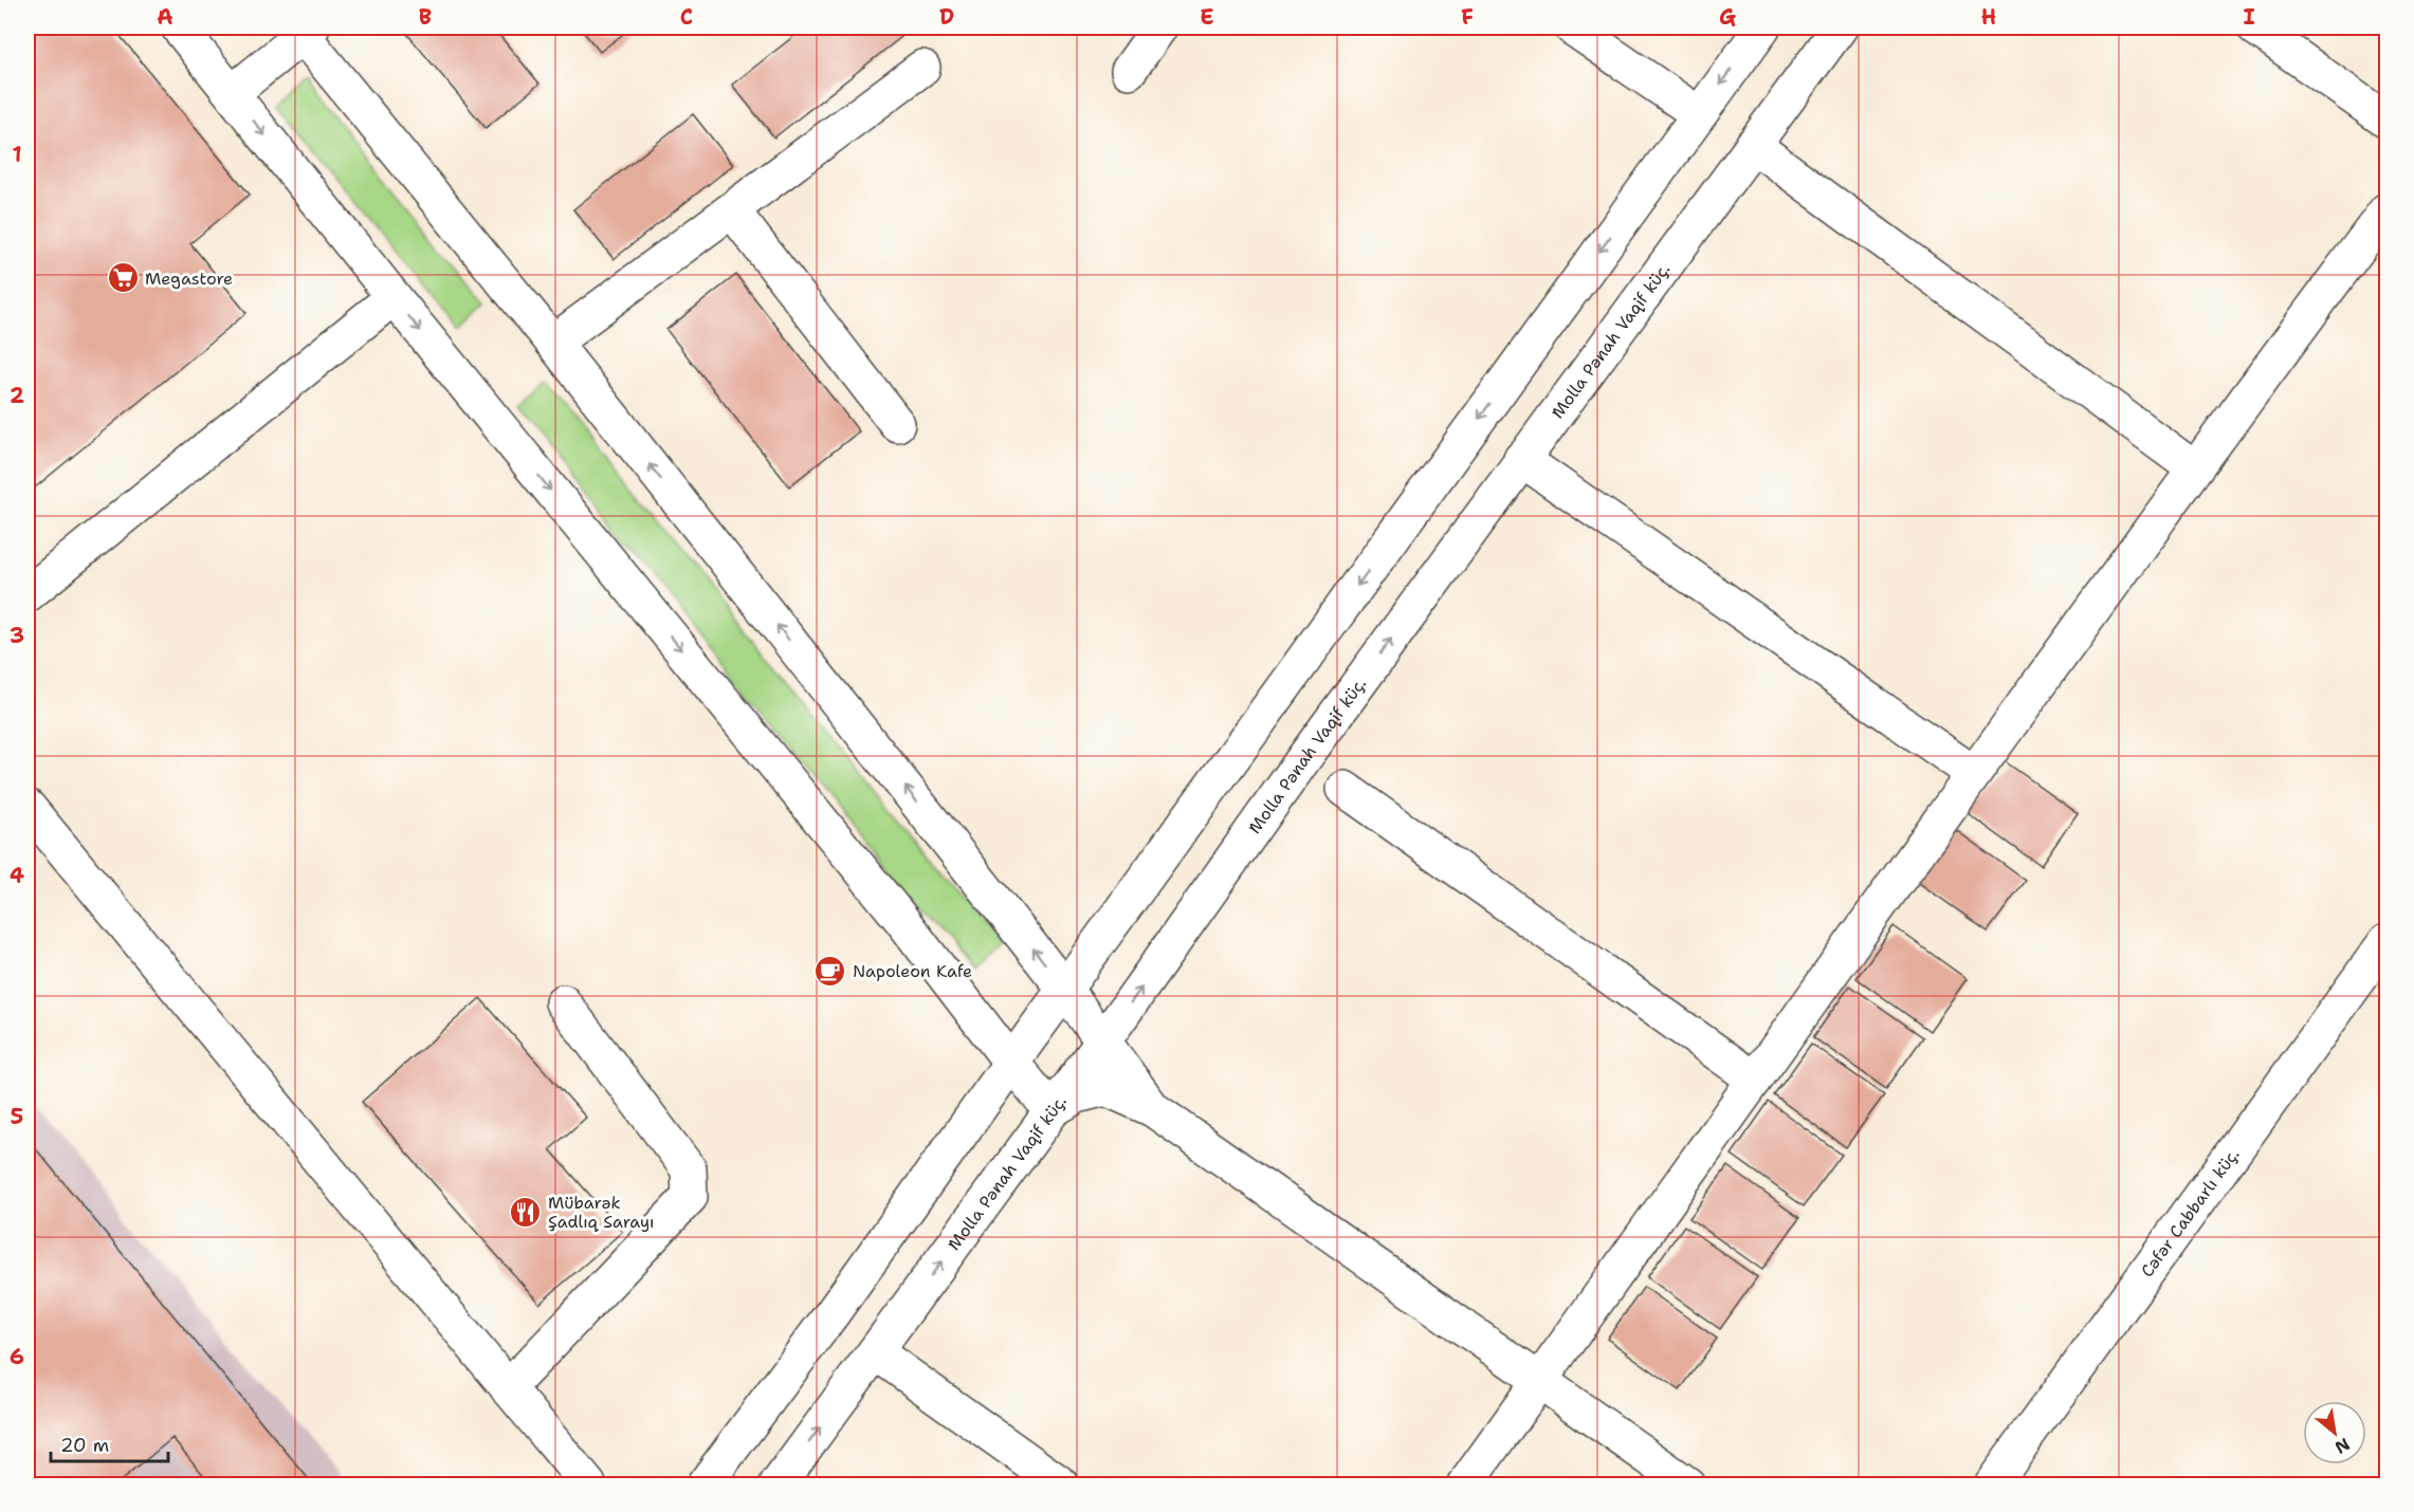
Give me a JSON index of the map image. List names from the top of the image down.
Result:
{
  "streets": {
    "street": ["Molla Pənah Vaqif küç.", "Cəfər Cabbarlı küç."]
  },
  "places": {
    "supermarket": ["Megastore"],
    "cafe": ["Napoleon Kafe"],
    "restaurant": ["Mübarək Şadlıq Sarayı"]
  },
  "scale_bar": "20 m",
  "north": "bottom right",
  "grid": {
    "columns": [
      "A",
      "B",
      "C",
      "D",
      "E",
      "F",
      "G",
      "H",
      "I"
    ],
    "rows": [
      "1",
      "2",
      "3",
      "4",
      "5",
      "6"
    ]
  }
}
